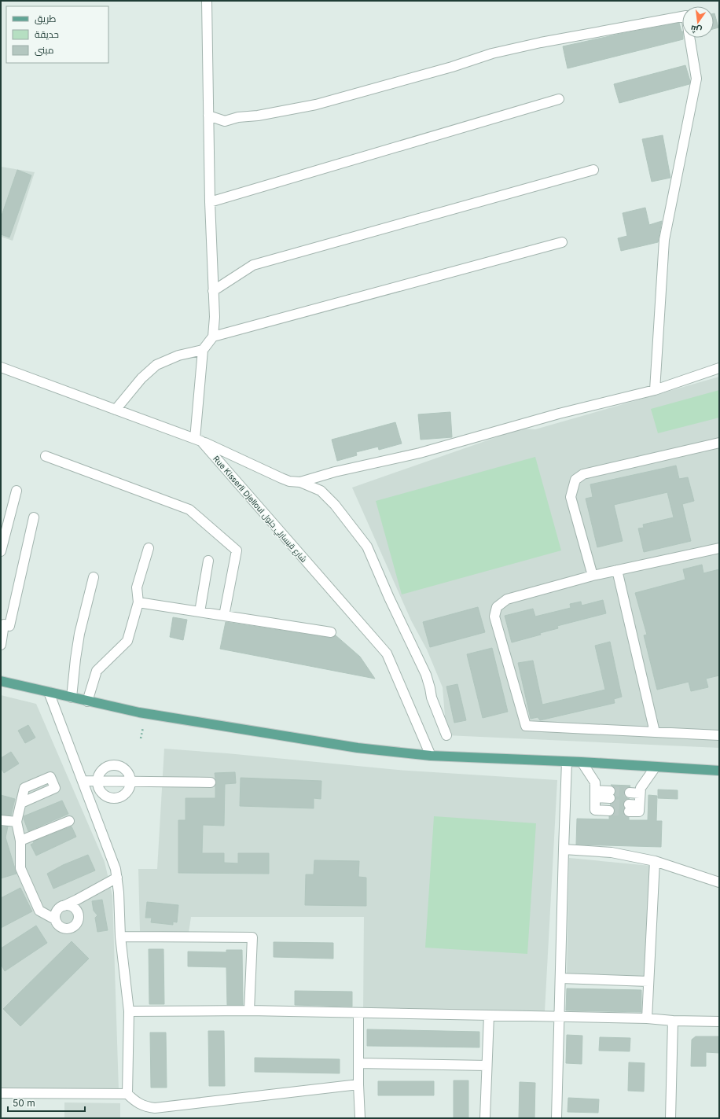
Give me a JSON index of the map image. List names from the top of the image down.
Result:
{
  "streets": {
    "street": ["Rue Kisserli Djelloul شارع قيسارلي جلول"]
  },
  "legend": ["طريق", "حديقة", "مبنى"],
  "scale_bar": "50 m",
  "north": "bottom"
}
